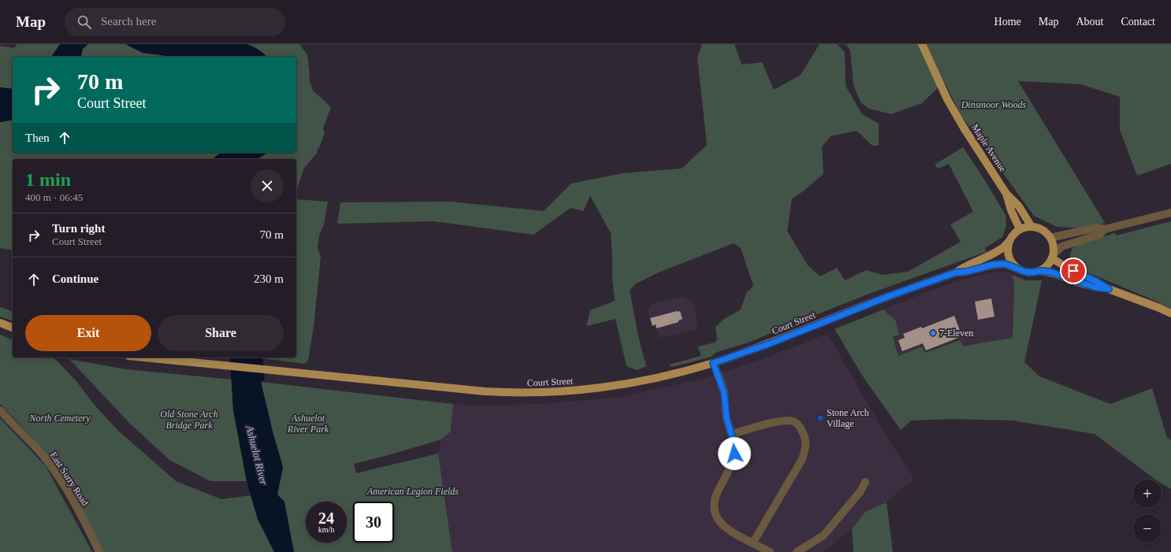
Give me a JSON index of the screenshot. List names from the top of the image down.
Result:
{
  "streets": {
    "main road": ["Maple Avenue", "Court Street"],
    "street": ["East Surry Road"]
  },
  "crossings": [
    ["Maple Avenue", "Court Street"]
  ],
  "water": ["Ashuelot River"],
  "parks": [
    "Dinsmoor Woods",
    "Old Stone Arch Bridge Park",
    "North Cemetery",
    "Ashuelot River Park",
    "American Legion Fields"
  ],
  "places": {
    "other": ["7-Eleven"],
    "transit": ["Stone Arch Village"]
  },
  "page": {
    "header": "Map",
    "search": "Search here",
    "nav": [
      "Home",
      "Map",
      "About",
      "Contact"
    ],
    "turn": ["70 m", "Court Street"],
    "then": "Then",
    "heading": ["1 min", "400 m · 06:45"],
    "list": [
      {
        "name": "Turn right",
        "note": "Court Street",
        "value": "70 m"
      },
      {
        "name": "Continue",
        "value": "230 m"
      }
    ],
    "buttons": ["Exit", "Share"],
    "map_buttons": ["+", "−"],
    "speed": "24 km/h",
    "limit": "30"
  }
}
